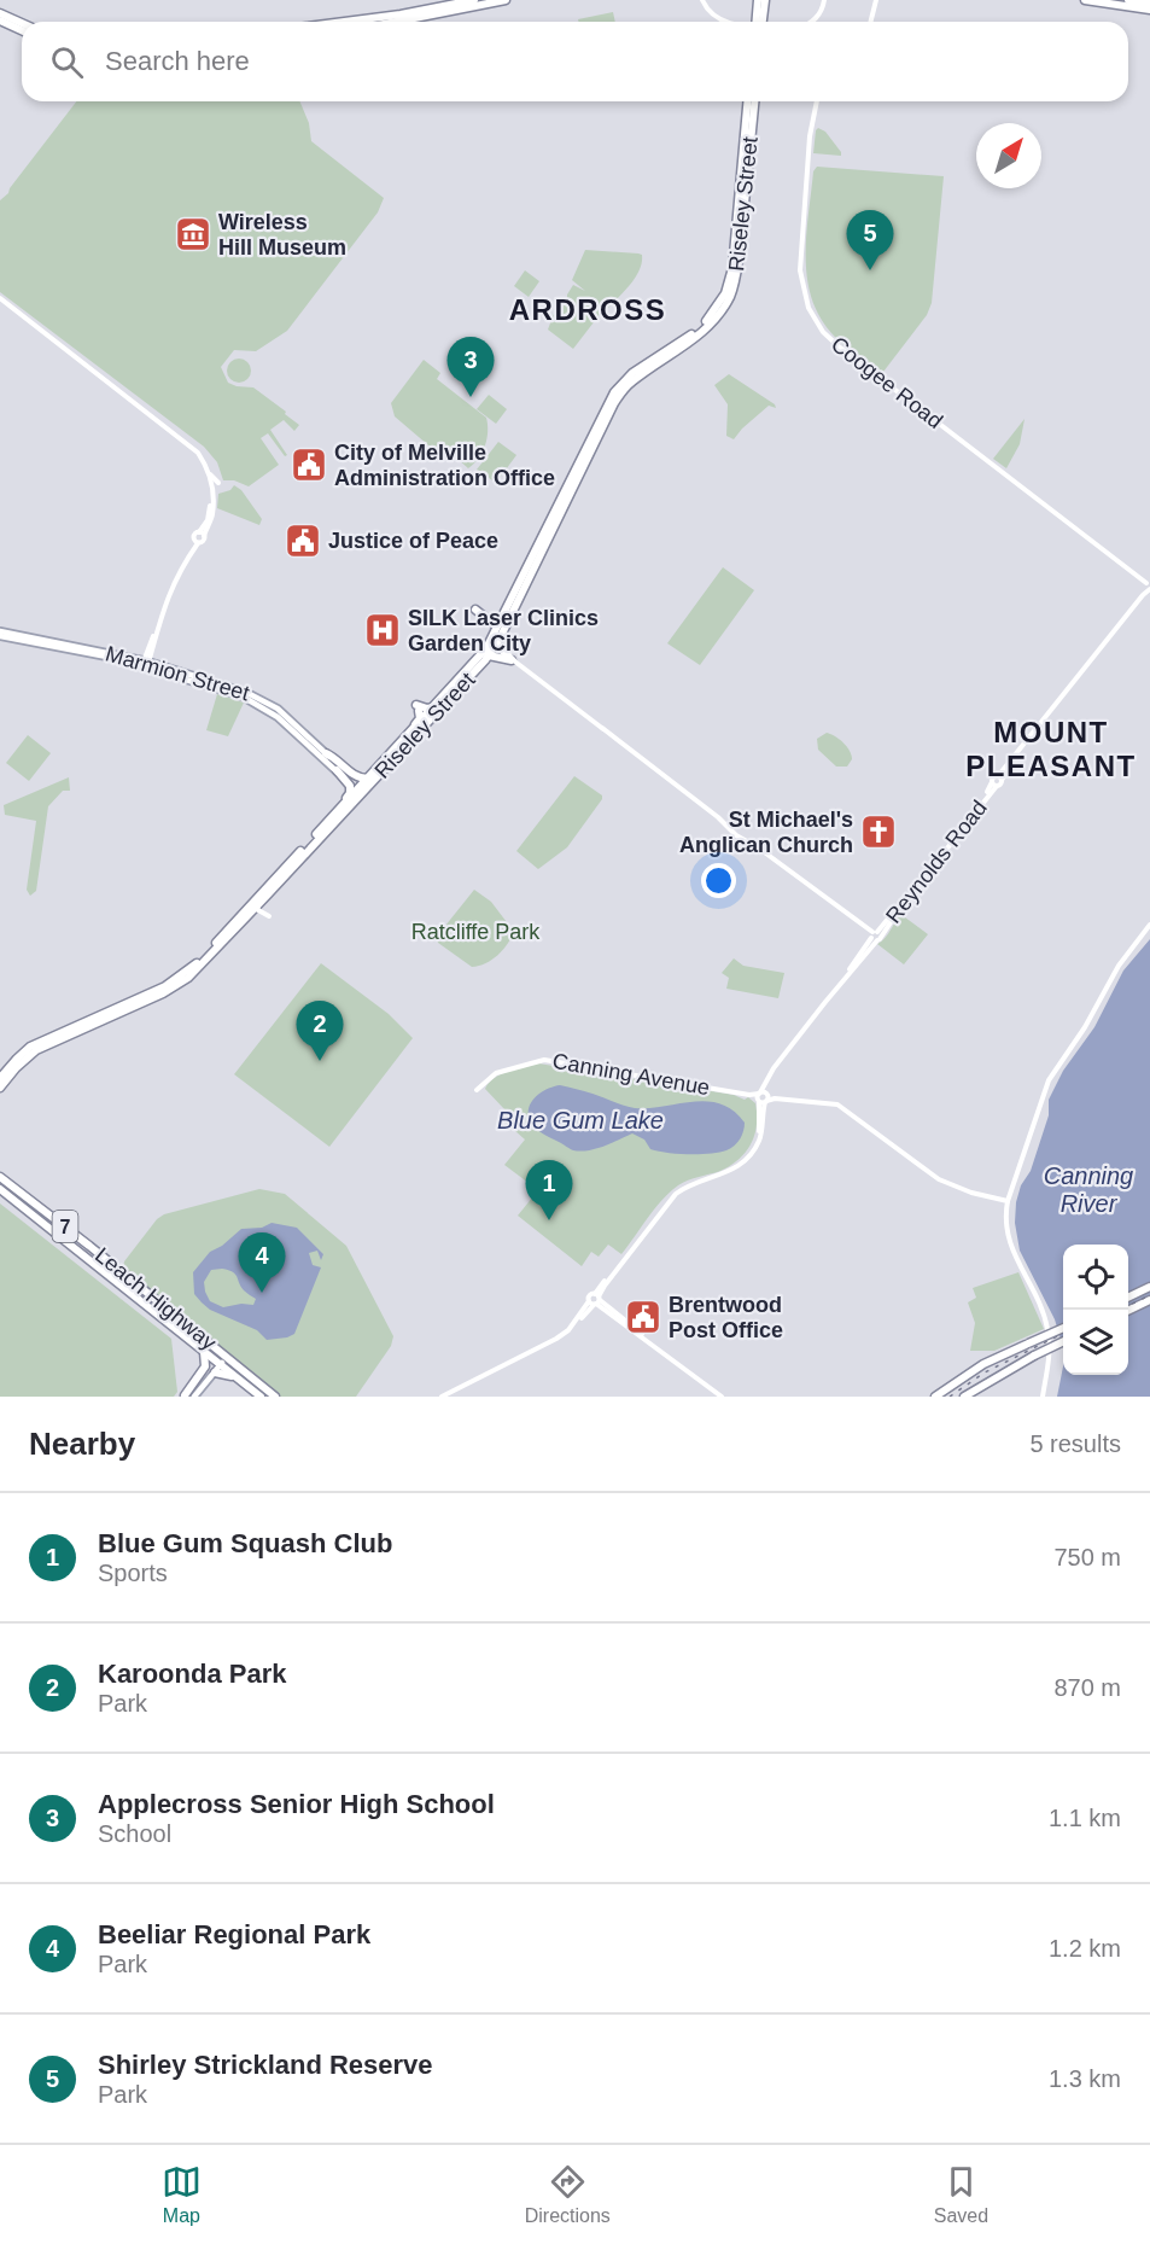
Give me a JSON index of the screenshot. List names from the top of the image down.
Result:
{
  "streets": {
    "highway": ["Riseley Street", "7", "Leach Highway"],
    "main road": ["Marmion Street"],
    "street": ["Coogee Road", "Reynolds Road", "Canning Avenue"]
  },
  "crossings": [
    ["Riseley Street", "Marmion Street"],
    ["Coogee Road", "Reynolds Road"],
    ["Reynolds Road", "Canning Avenue"]
  ],
  "districts": ["ARDROSS", "MOUNT PLEASANT"],
  "water": ["Blue Gum Lake", "Canning River"],
  "parks": ["Ratcliffe Park"],
  "places": {
    "museum": ["Wireless Hill Museum"],
    "public building": ["City of Melville Administration Office", "Justice of Peace", "Brentwood Post Office"],
    "hospital": ["SILK Laser Clinics Garden City"],
    "church": ["St Michael's Anglican Church"]
  },
  "north": "top right",
  "page": {
    "search": "Search here",
    "pins": [
      "5",
      "3",
      "2",
      "1",
      "4"
    ],
    "heading": ["Nearby", "5 results"],
    "list": [
      {
        "mark": "1",
        "name": "Blue Gum Squash Club",
        "note": "Sports",
        "value": "750 m"
      },
      {
        "mark": "2",
        "name": "Karoonda Park",
        "note": "Park",
        "value": "870 m"
      },
      {
        "mark": "3",
        "name": "Applecross Senior High School",
        "note": "School",
        "value": "1.1 km"
      },
      {
        "mark": "4",
        "name": "Beeliar Regional Park",
        "note": "Park",
        "value": "1.2 km"
      },
      {
        "mark": "5",
        "name": "Shirley Strickland Reserve",
        "note": "Park",
        "value": "1.3 km"
      }
    ],
    "nav": ["Map", "Directions", "Saved"]
  }
}
